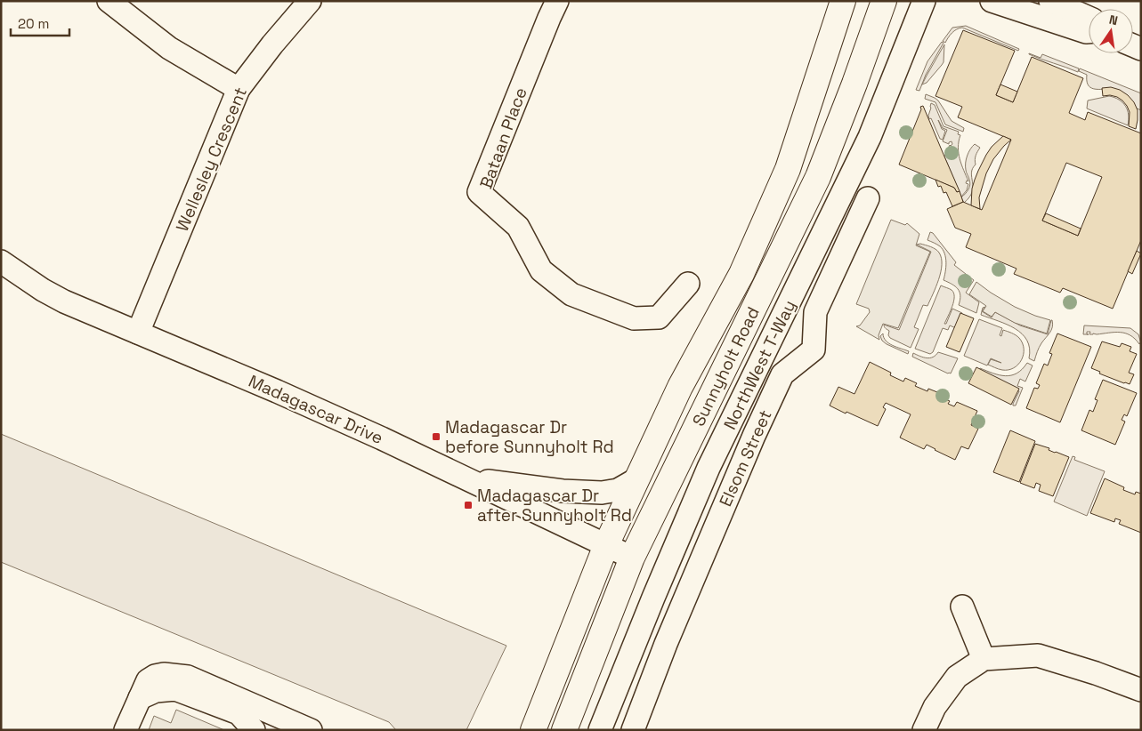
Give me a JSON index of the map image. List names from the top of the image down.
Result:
{
  "streets": {
    "main road": ["Sunnyholt Road"],
    "street": [
      "Bataan Place",
      "Wellesley Crescent",
      "NorthWest T-Way",
      "Madagascar Drive",
      "Elsom Street"
    ]
  },
  "crossings": [
    ["Wellesley Crescent", "Madagascar Drive"],
    ["Sunnyholt Road", "Madagascar Drive"]
  ],
  "places": {
    "transit": ["Madagascar Dr before Sunnyholt Rd", "Madagascar Dr after Sunnyholt Rd"]
  },
  "scale_bar": "20 m",
  "north": "top"
}
